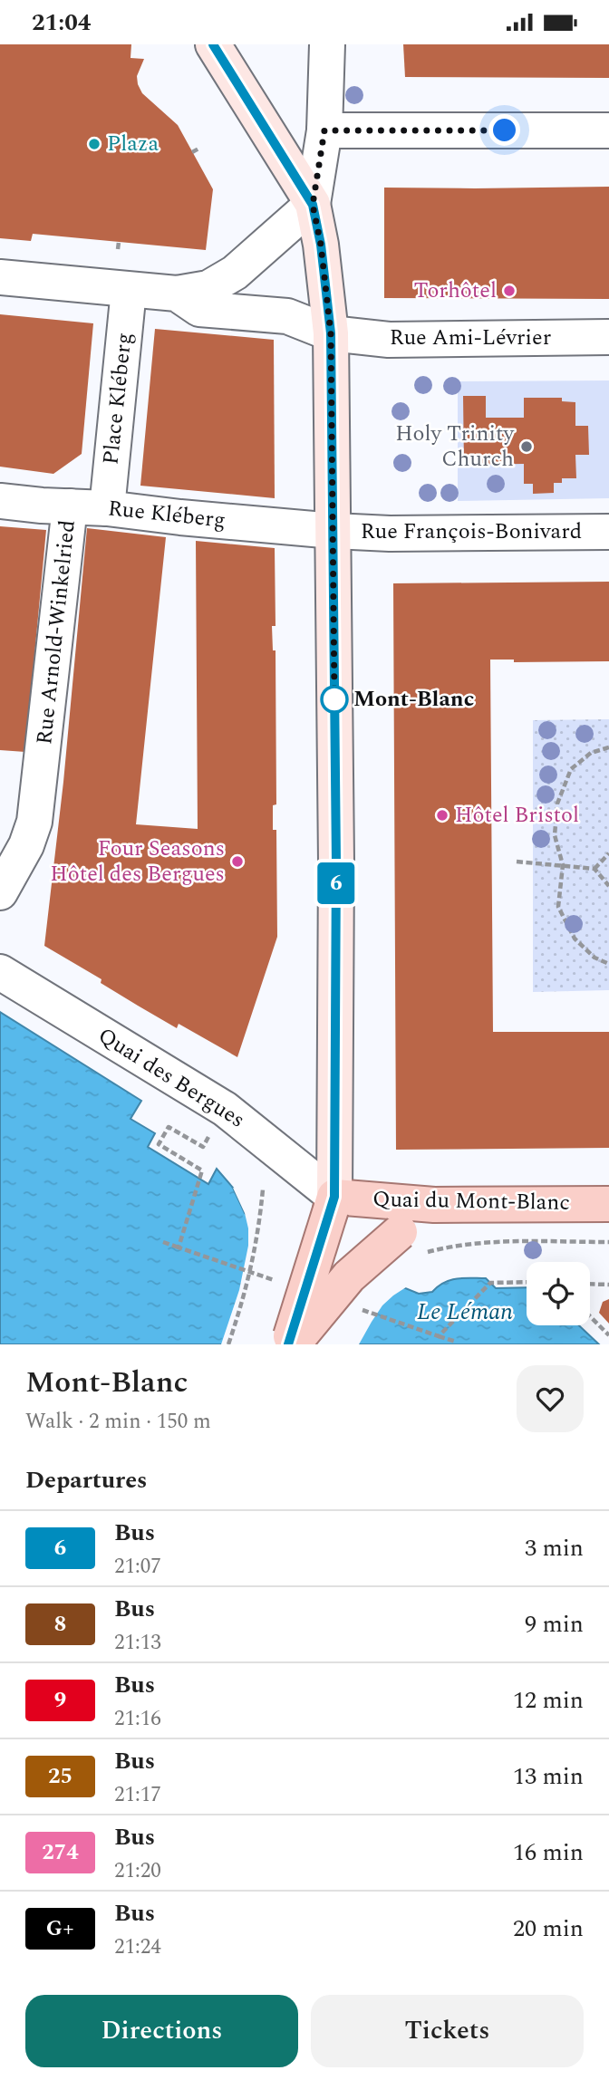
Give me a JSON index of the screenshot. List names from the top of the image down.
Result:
{
  "streets": {
    "main road": ["Quai du Mont-Blanc"],
    "street": [
      "Rue Ami-Lévrier",
      "Place Kléberg",
      "Rue Kléberg",
      "Rue François-Bonivard",
      "Rue Arnold-Winkelried",
      "Quai des Bergues"
    ]
  },
  "crossings": [
    ["Place Kléberg", "Rue Kléberg"],
    ["Rue Kléberg", "Rue François-Bonivard"],
    ["Rue Kléberg", "Rue Arnold-Winkelried"],
    ["Quai des Bergues", "Quai du Mont-Blanc"]
  ],
  "water": ["Le Léman"],
  "places": [
    "Plaza",
    "Torhôtel",
    "Holy Trinity Church",
    "Mont-Blanc",
    "Hôtel Bristol",
    "Four Seasons Hôtel des Bergues"
  ],
  "lines": ["bus line 6"],
  "page": {
    "status": "21:04",
    "on_map": "6",
    "heading": [
      ["Mont-Blanc", "Walk · 2 min · 150 m"],
      "Departures"
    ],
    "list": [
      {
        "mark": "6",
        "name": "Bus",
        "note": "21:07",
        "value": "3 min"
      },
      {
        "mark": "8",
        "name": "Bus",
        "note": "21:13",
        "value": "9 min"
      },
      {
        "mark": "9",
        "name": "Bus",
        "note": "21:16",
        "value": "12 min"
      },
      {
        "mark": "25",
        "name": "Bus",
        "note": "21:17",
        "value": "13 min"
      },
      {
        "mark": "274",
        "name": "Bus",
        "note": "21:20",
        "value": "16 min"
      },
      {
        "mark": "G+",
        "name": "Bus",
        "note": "21:24",
        "value": "20 min"
      }
    ],
    "buttons": ["Directions", "Tickets"]
  }
}
